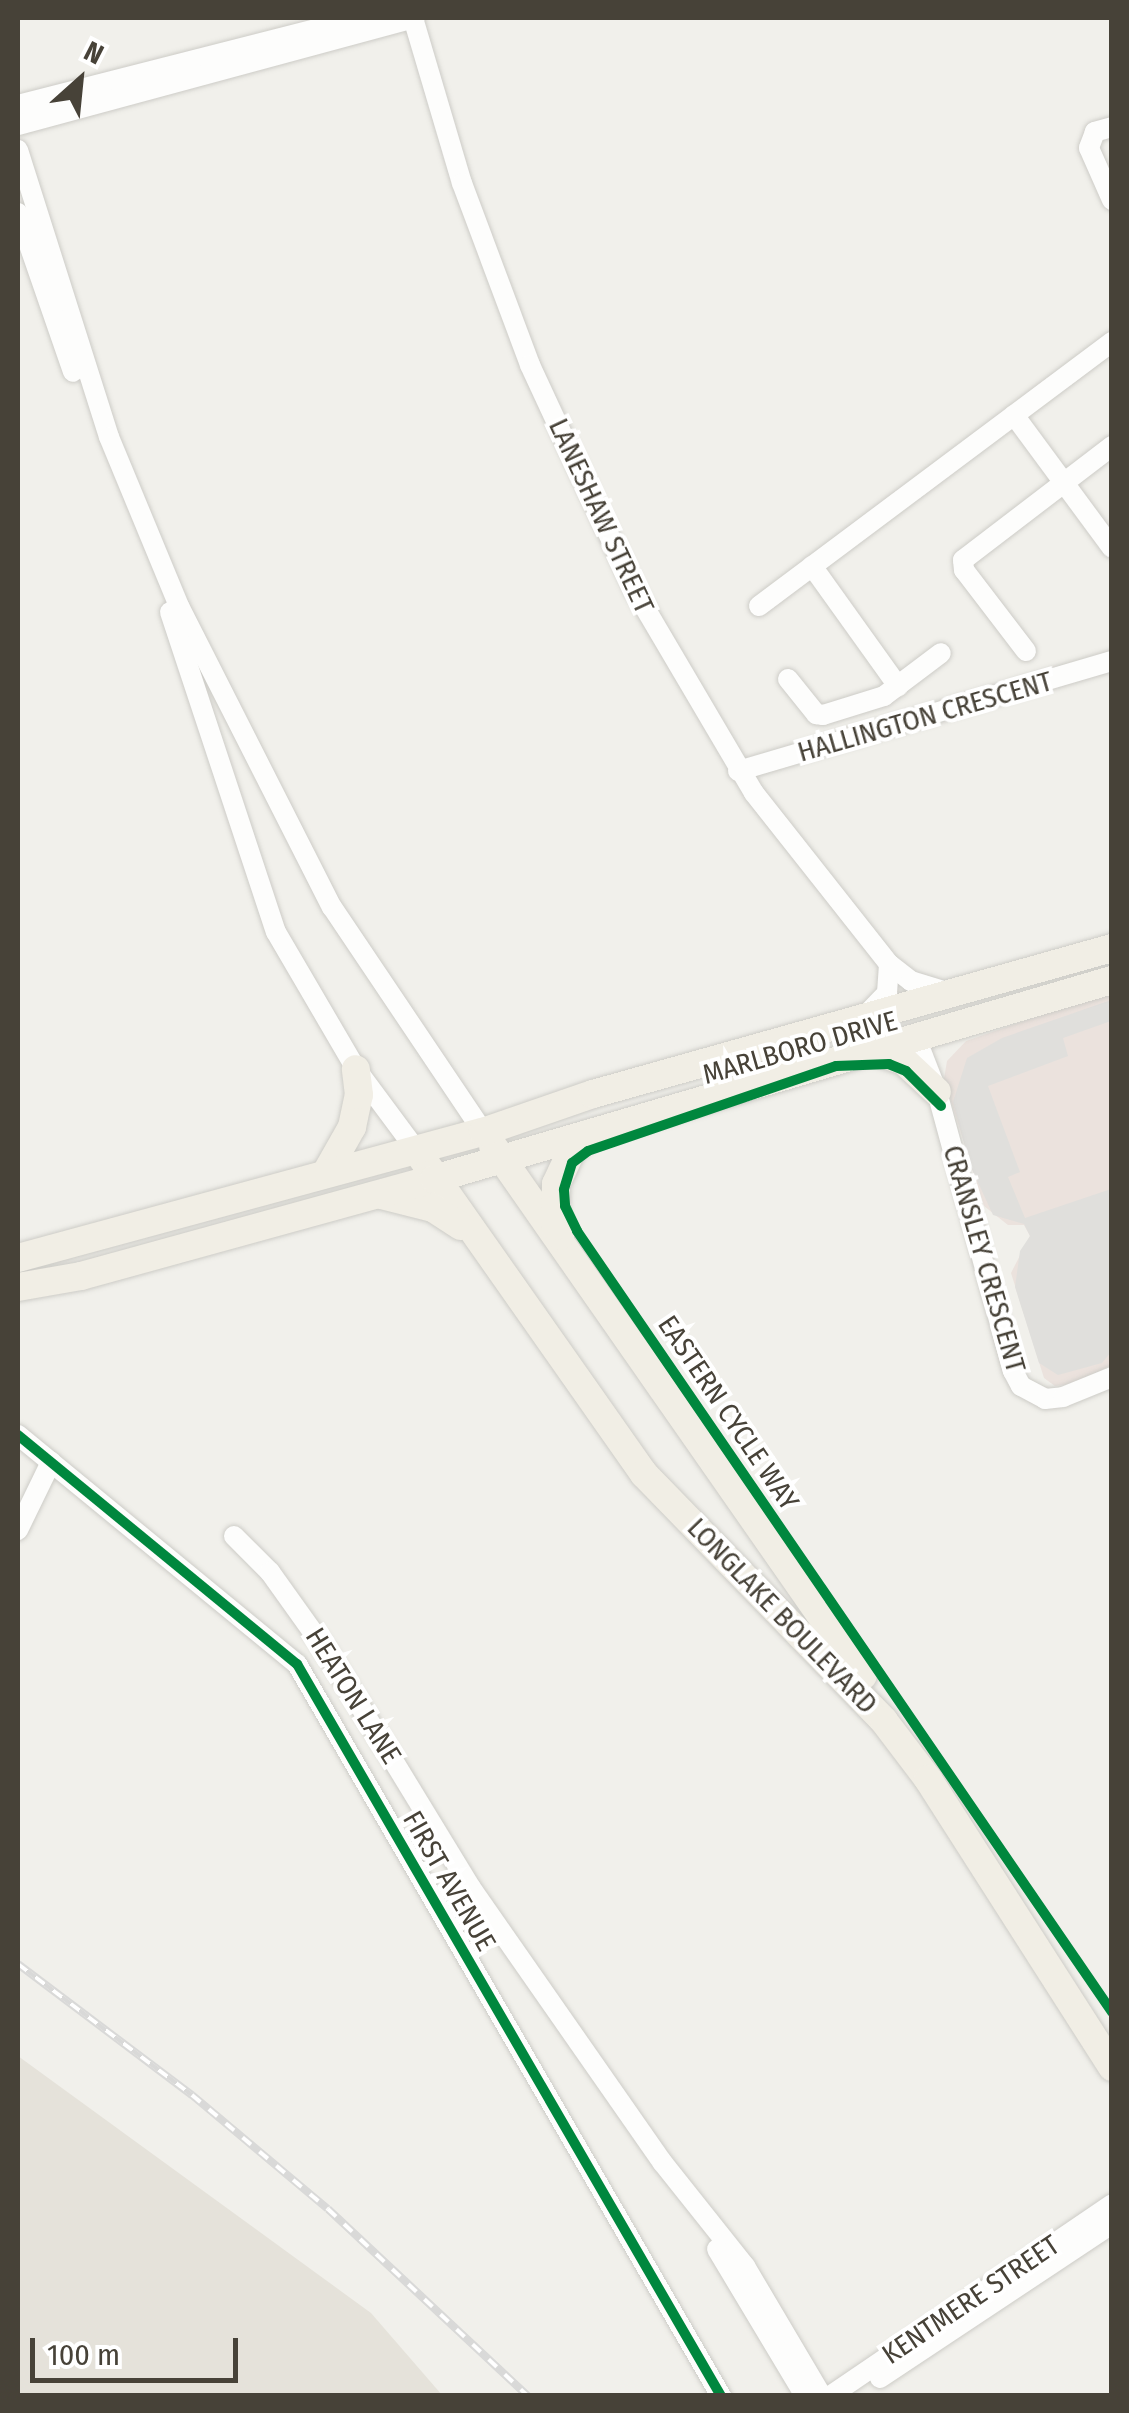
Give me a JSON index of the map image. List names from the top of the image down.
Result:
{
  "streets": {
    "main road": ["MARLBORO DRIVE", "LONGLAKE BOULEVARD"],
    "street": [
      "LANESHAW STREET",
      "HALLINGTON CRESCENT",
      "CRANSLEY CRESCENT",
      "HEATON LANE",
      "FIRST AVENUE",
      "KENTMERE STREET"
    ],
    "cycle path": ["EASTERN CYCLE WAY"]
  },
  "crossings": [
    ["LANESHAW STREET", "HALLINGTON CRESCENT"],
    ["LANESHAW STREET", "MARLBORO DRIVE"],
    ["MARLBORO DRIVE", "CRANSLEY CRESCENT"],
    ["MARLBORO DRIVE", "LONGLAKE BOULEVARD"]
  ],
  "scale_bar": "100 m",
  "north": "top right"
}
